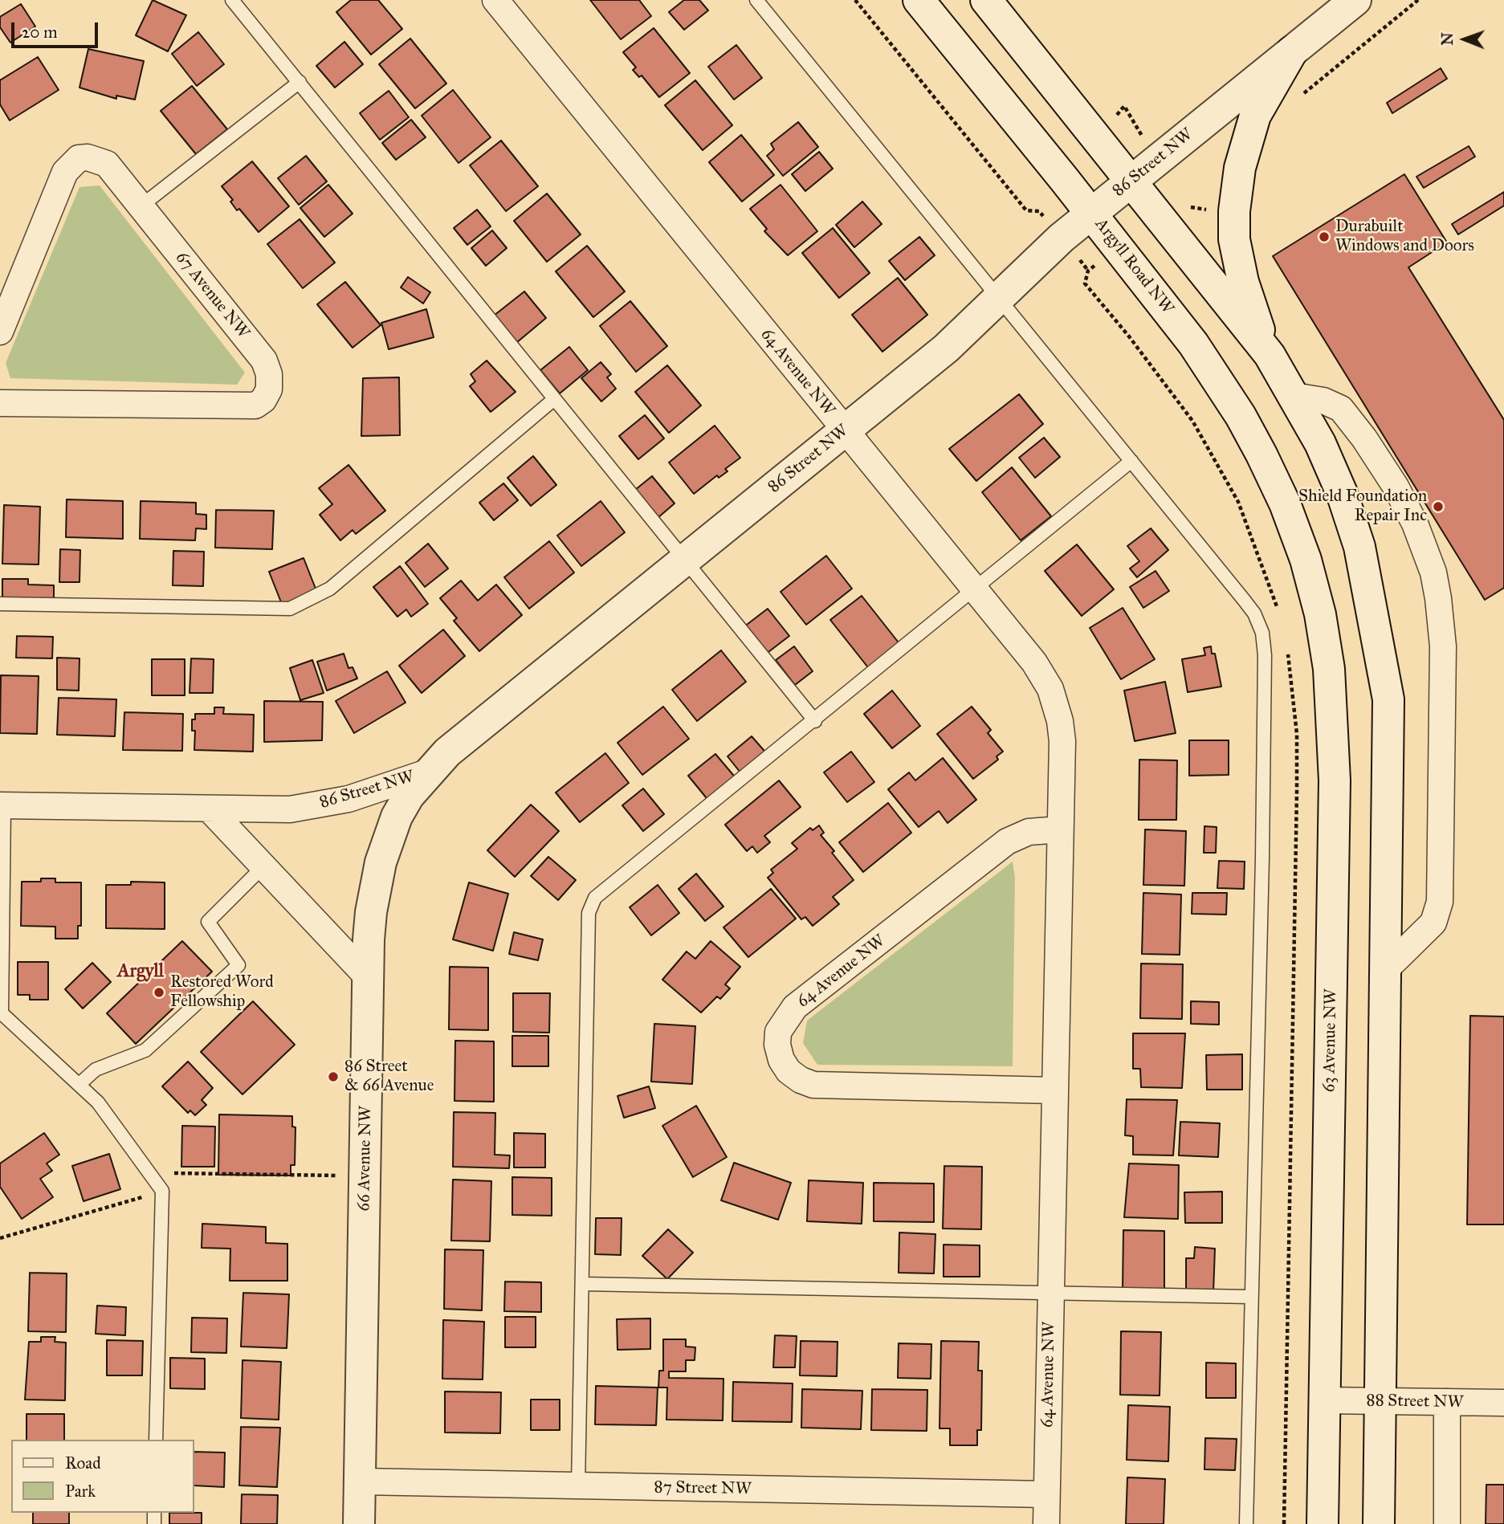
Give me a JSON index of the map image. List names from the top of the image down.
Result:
{
  "streets": {
    "main road": [
      "86 Street NW",
      "Argyll Road NW",
      "63 Avenue NW",
      "66 Avenue NW"
    ],
    "street": [
      "67 Avenue NW",
      "64 Avenue NW",
      "88 Street NW",
      "87 Street NW"
    ]
  },
  "crossings": [
    ["86 Street NW", "Argyll Road NW"],
    ["86 Street NW", "64 Avenue NW"],
    ["86 Street NW", "66 Avenue NW"],
    ["Argyll Road NW", "63 Avenue NW"],
    ["64 Avenue NW", "87 Street NW"],
    ["63 Avenue NW", "88 Street NW"],
    ["66 Avenue NW", "87 Street NW"]
  ],
  "districts": ["Argyll"],
  "places": [
    "Durabuilt Windows and Doors",
    "Shield Foundation Repair Inc",
    "Restored Word Fellowship",
    "86 Street & 66 Avenue"
  ],
  "legend": ["Road", "Park"],
  "scale_bar": "20 m",
  "north": "left"
}
